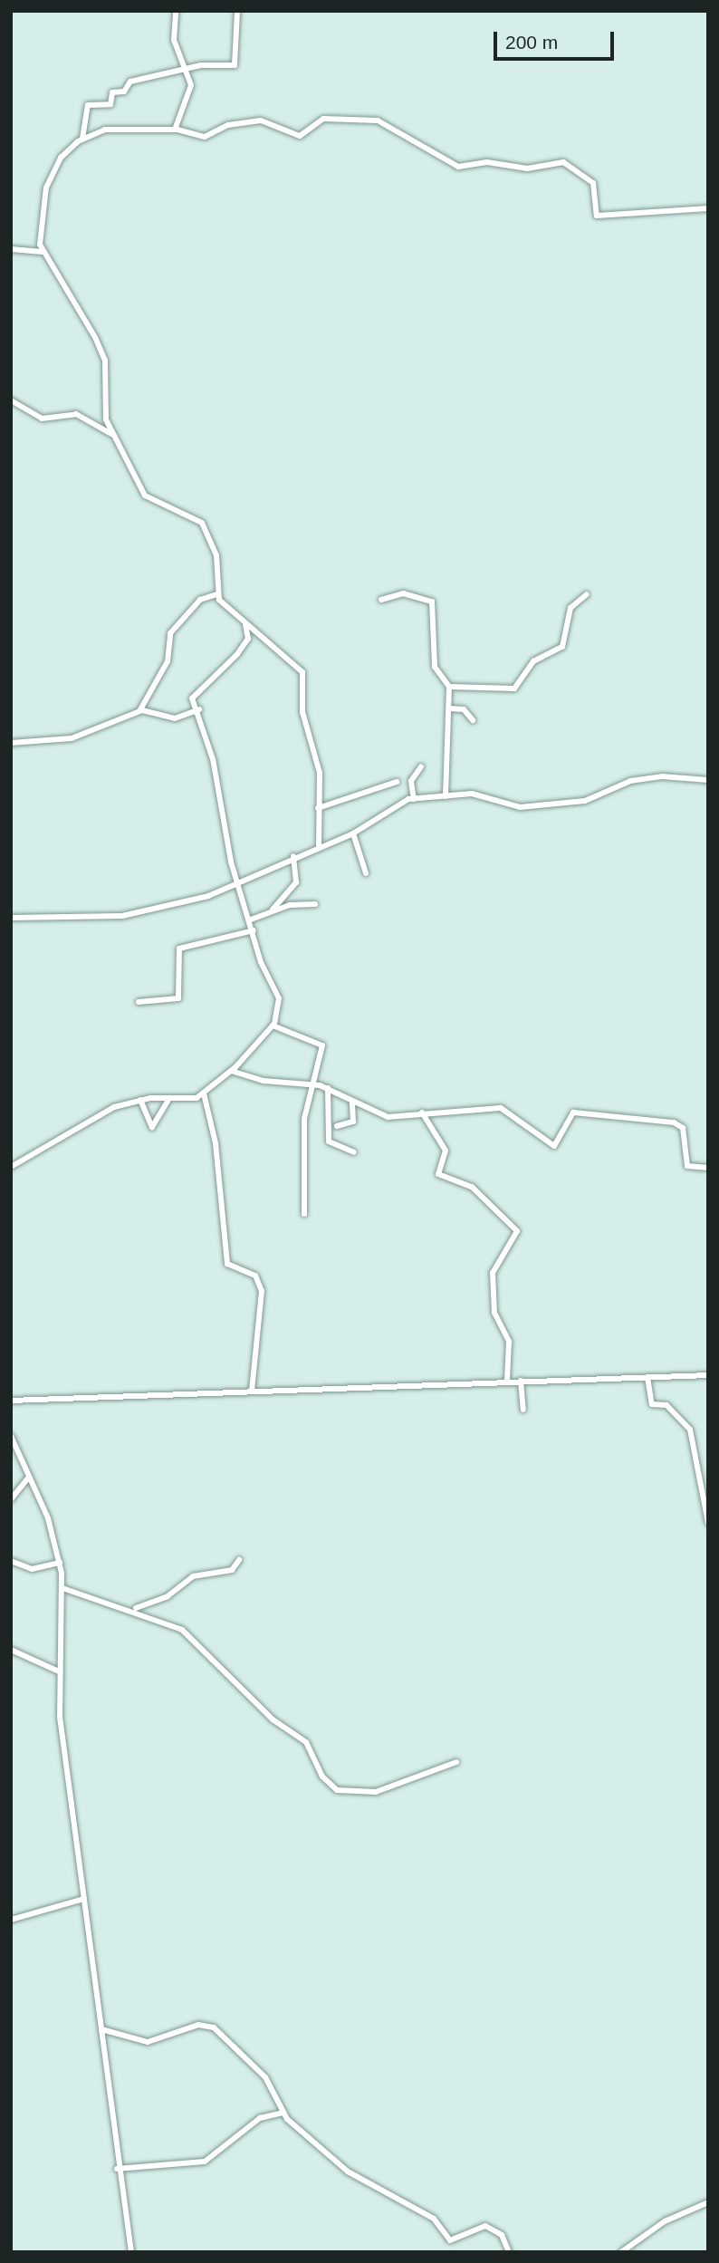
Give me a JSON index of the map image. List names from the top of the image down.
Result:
{
  "scale_bar": "200 m"
}
